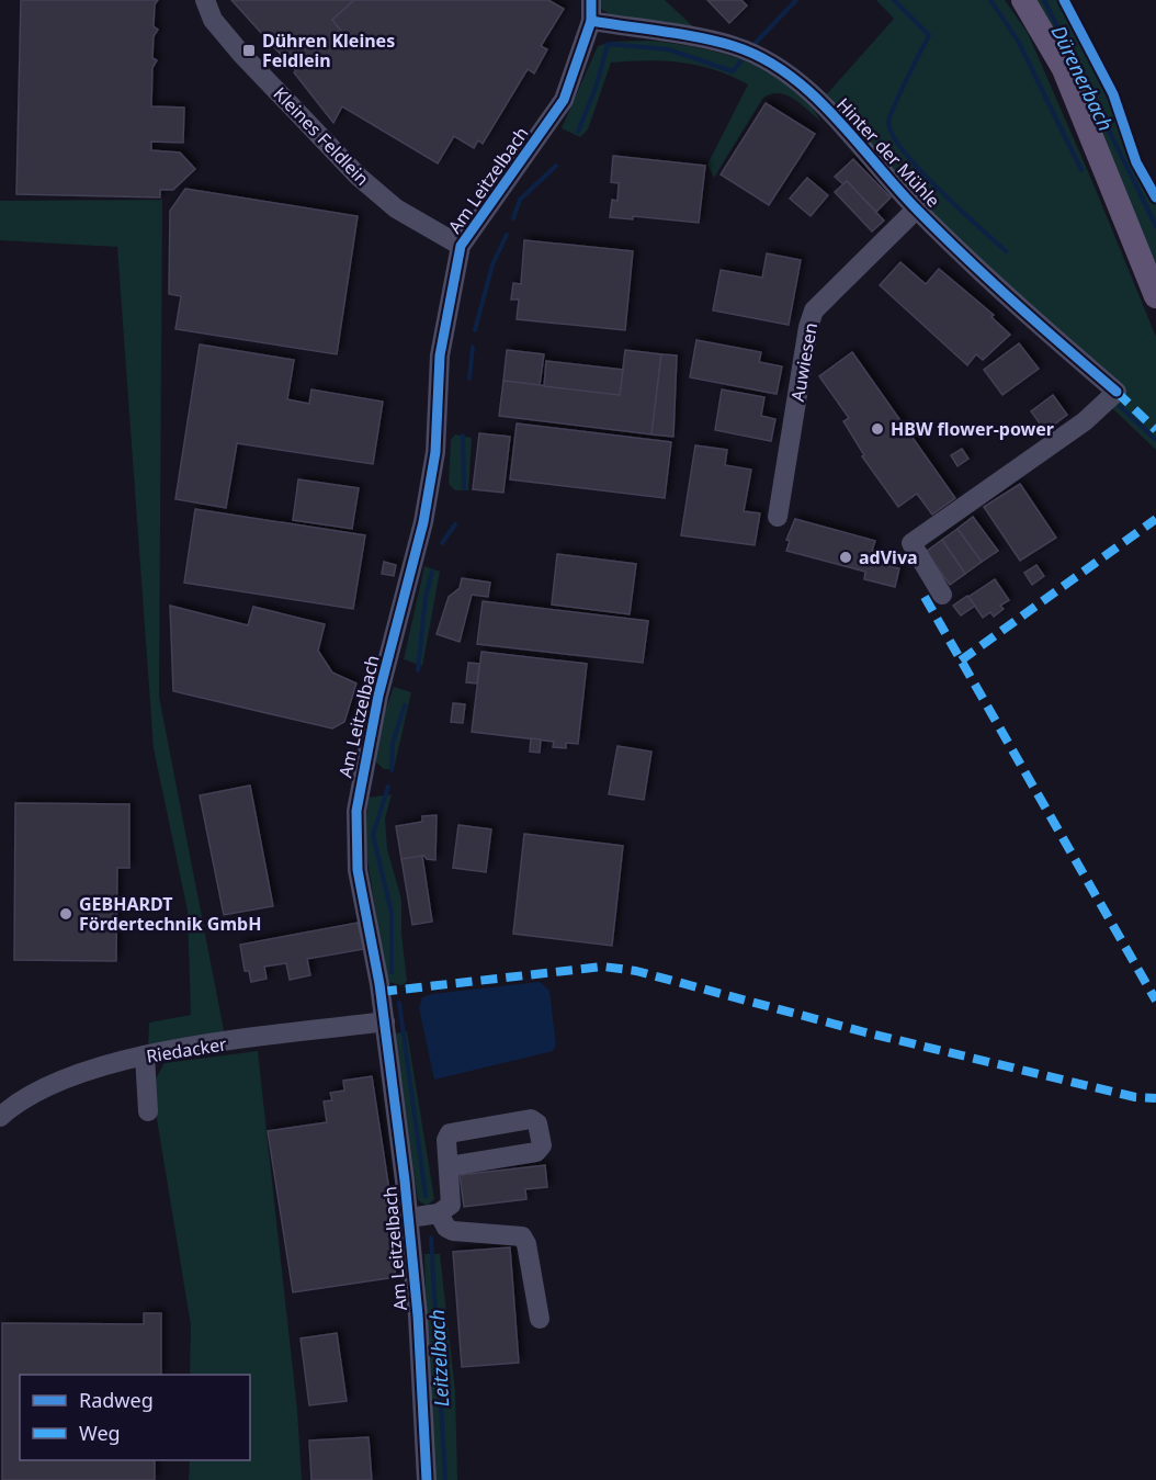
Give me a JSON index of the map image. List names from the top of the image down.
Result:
{
  "streets": {
    "street": [
      "Kleines Feldlein",
      "Hinter der Mühle",
      "Am Leitzelbach",
      "Auwiesen",
      "Riedacker"
    ]
  },
  "crossings": [
    ["Kleines Feldlein", "Am Leitzelbach"],
    ["Hinter der Mühle", "Am Leitzelbach"],
    ["Hinter der Mühle", "Auwiesen"],
    ["Am Leitzelbach", "Riedacker"]
  ],
  "water": ["Dürenerbach", "Leitzelbach"],
  "places": {
    "transit": ["Dühren Kleines Feldlein"],
    "other": ["HBW flower-power", "adViva", "GEBHARDT Fördertechnik GmbH"]
  },
  "legend": ["Radweg", "Weg"]
}
